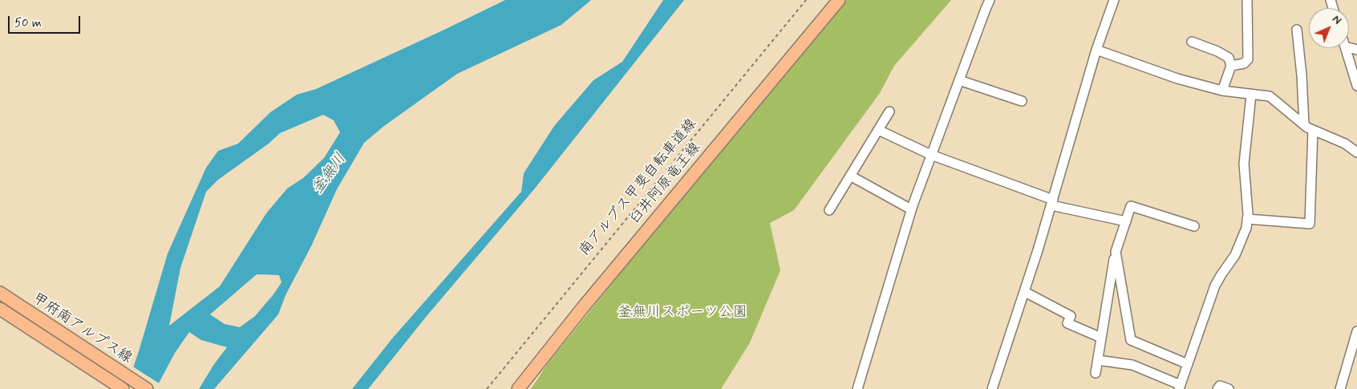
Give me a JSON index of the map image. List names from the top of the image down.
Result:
{
  "streets": {
    "main road": ["臼井阿原竜王線", "甲府南アルプス線"],
    "path": ["南アルプス甲斐自転車道線"]
  },
  "water": ["釜無川"],
  "parks": ["釜無川スポーツ公園"],
  "scale_bar": "50 m",
  "north": "top right"
}
